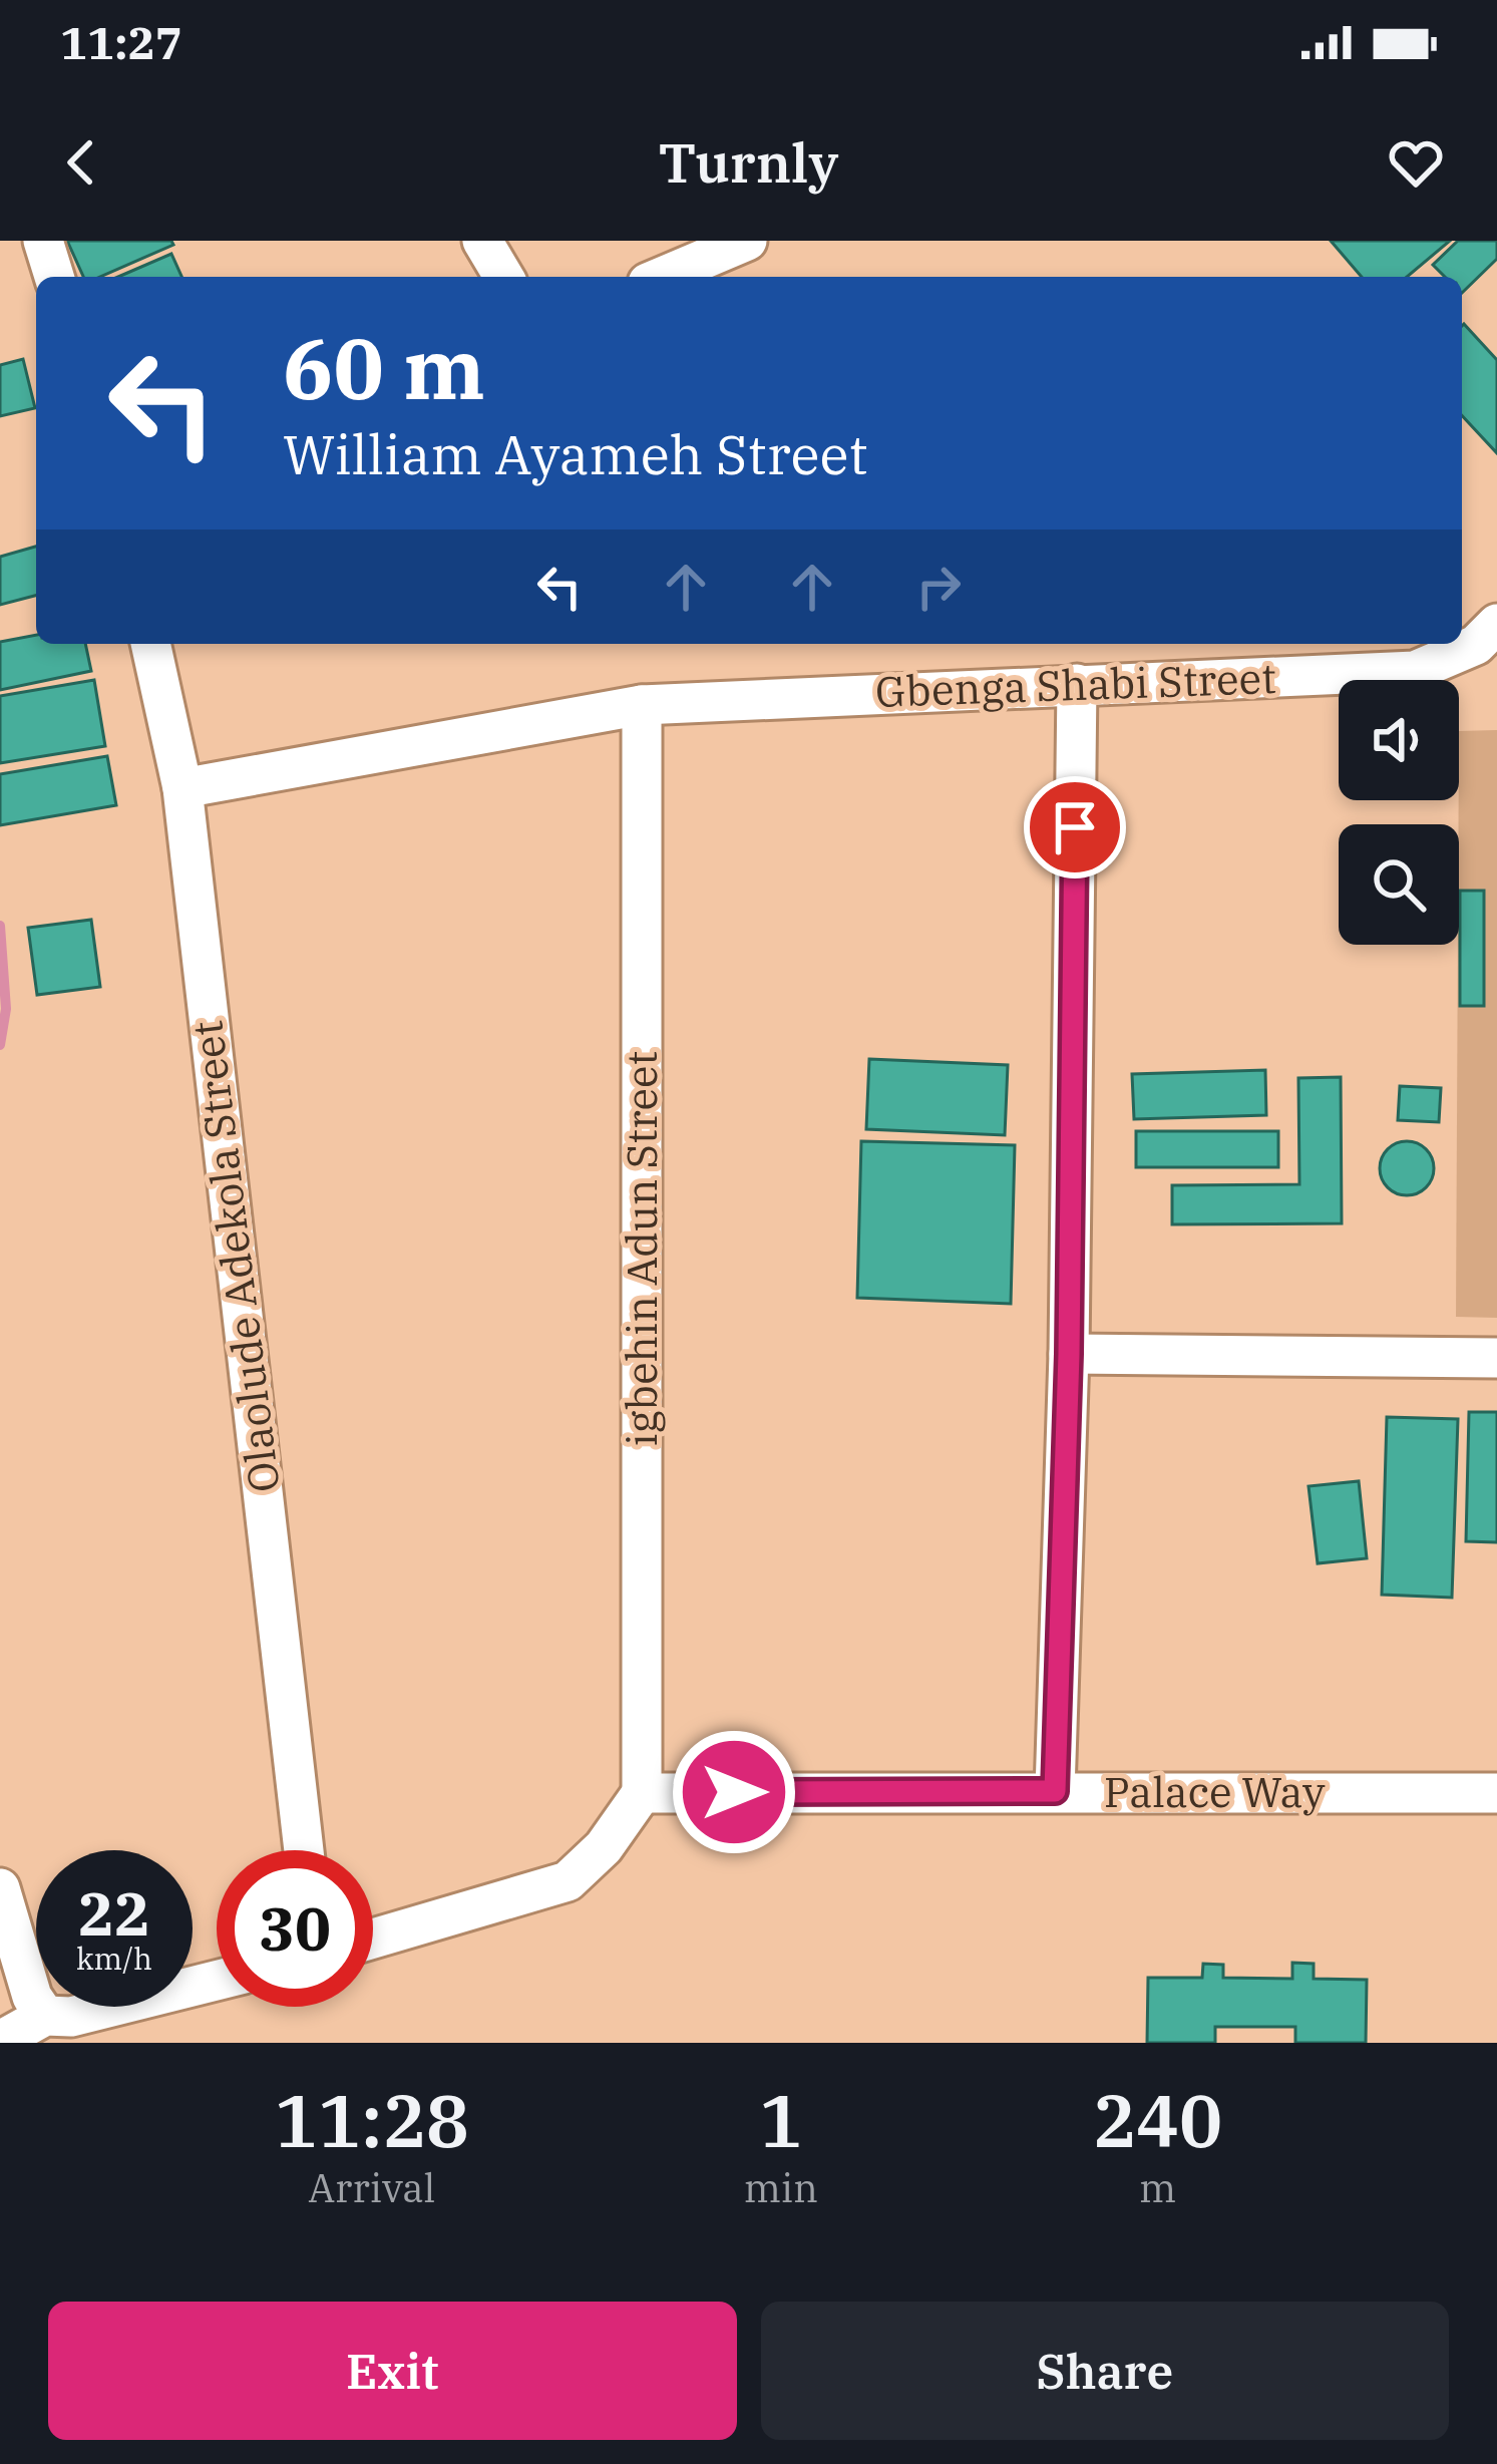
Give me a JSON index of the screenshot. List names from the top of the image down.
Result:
{
  "streets": {
    "street": [
      "Gbenga Shabi Street",
      "igbehin Adun Street",
      "Olaolude Adekola Street",
      "Palace Way"
    ]
  },
  "crossings": [
    ["Gbenga Shabi Street", "igbehin Adun Street"],
    ["Gbenga Shabi Street", "Olaolude Adekola Street"],
    ["igbehin Adun Street", "Palace Way"]
  ],
  "page": {
    "status": "11:27",
    "header": "Turnly",
    "turn": ["60 m", "William Ayameh Street"],
    "speed": "22 km/h",
    "limit": "30",
    "eta": [
      "11:28",
      "Arrival",
      "1",
      "min",
      "240",
      "m"
    ],
    "buttons": ["Exit", "Share"]
  }
}
